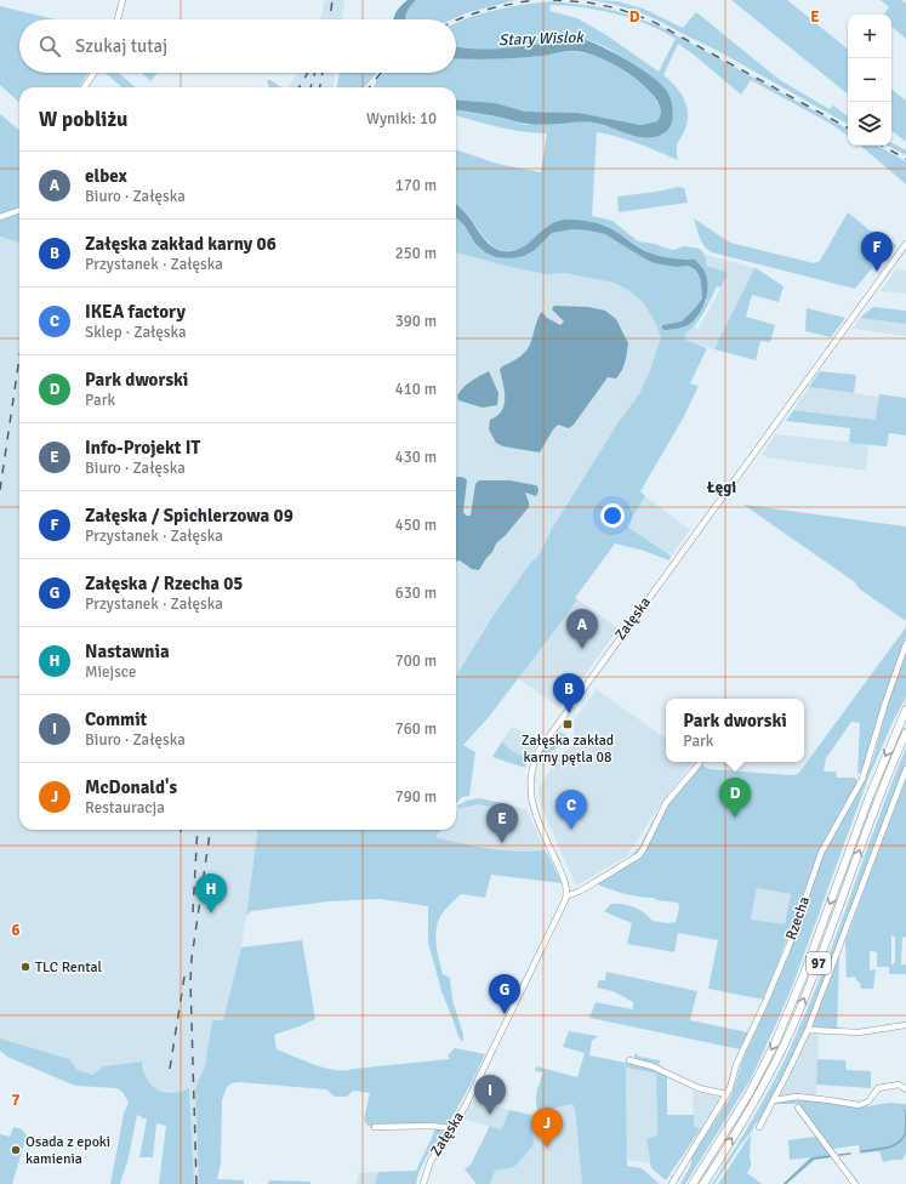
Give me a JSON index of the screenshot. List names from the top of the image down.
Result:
{
  "streets": {
    "main road": ["97"],
    "street": ["Załęska", "Rzecha"]
  },
  "districts": ["Łęgi"],
  "water": ["Stary Wislok"],
  "places": {
    "transit": ["Załęska zakład karny pętla 08"],
    "other": ["TLC Rental", "Osada z epoki kamienia"]
  },
  "page": {
    "map_buttons": ["+", "−"],
    "search": "Szukaj tutaj",
    "heading": ["W pobliżu", "Wyniki: 10"],
    "list": [
      {
        "mark": "A",
        "name": "elbex",
        "note": "Biuro · Załęska",
        "value": "170 m"
      },
      {
        "mark": "B",
        "name": "Załęska zakład karny 06",
        "note": "Przystanek · Załęska",
        "value": "250 m"
      },
      {
        "mark": "C",
        "name": "IKEA factory",
        "note": "Sklep · Załęska",
        "value": "390 m"
      },
      {
        "mark": "D",
        "name": "Park dworski",
        "note": "Park",
        "value": "410 m"
      },
      {
        "mark": "E",
        "name": "Info-Projekt IT",
        "note": "Biuro · Załęska",
        "value": "430 m"
      },
      {
        "mark": "F",
        "name": "Załęska / Spichlerzowa 09",
        "note": "Przystanek · Załęska",
        "value": "450 m"
      },
      {
        "mark": "G",
        "name": "Załęska / Rzecha 05",
        "note": "Przystanek · Załęska",
        "value": "630 m"
      },
      {
        "mark": "H",
        "name": "Nastawnia",
        "note": "Miejsce",
        "value": "700 m"
      },
      {
        "mark": "I",
        "name": "Commit",
        "note": "Biuro · Załęska",
        "value": "760 m"
      },
      {
        "mark": "J",
        "name": "McDonald's",
        "note": "Restauracja",
        "value": "790 m"
      }
    ],
    "pins": [
      "F",
      "A",
      "B",
      "D",
      "C",
      "E",
      "H",
      "G",
      "I",
      "J"
    ],
    "popup": ["Park dworski", "Park"]
  },
  "grid": {
    "columns": ["D", "E"],
    "rows": ["6", "7"]
  }
}
